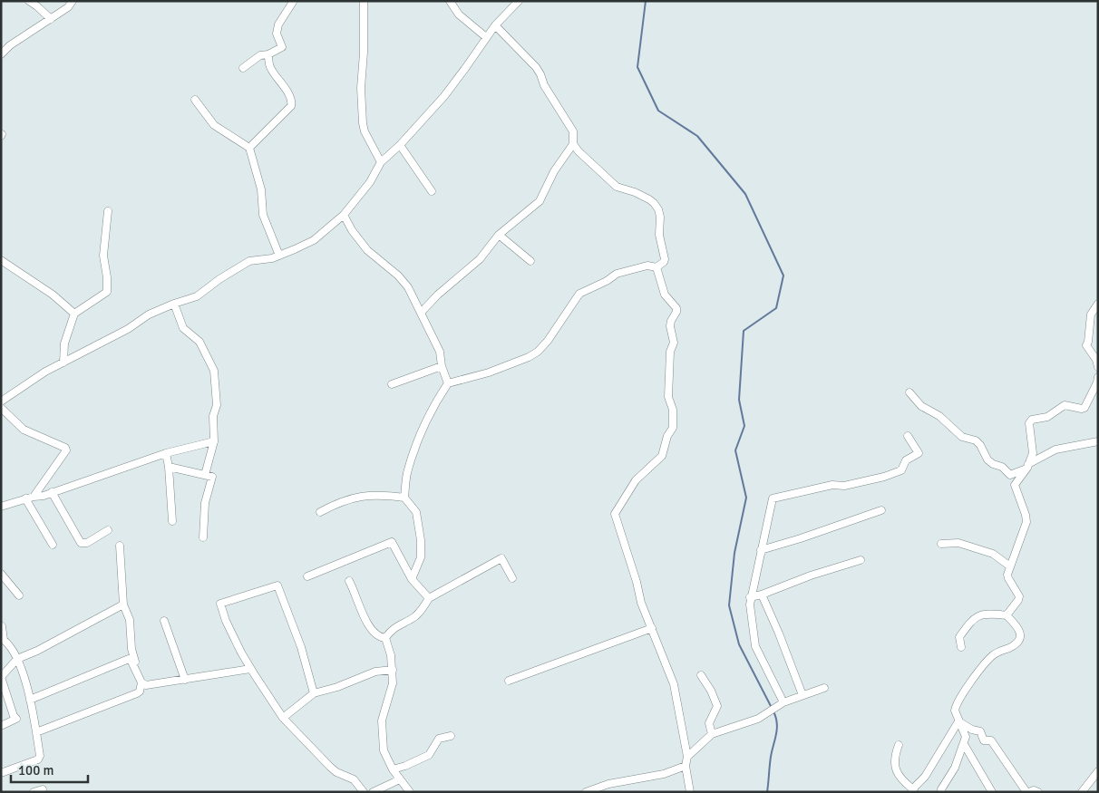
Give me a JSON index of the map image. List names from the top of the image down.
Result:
{
  "scale_bar": "100 m"
}
